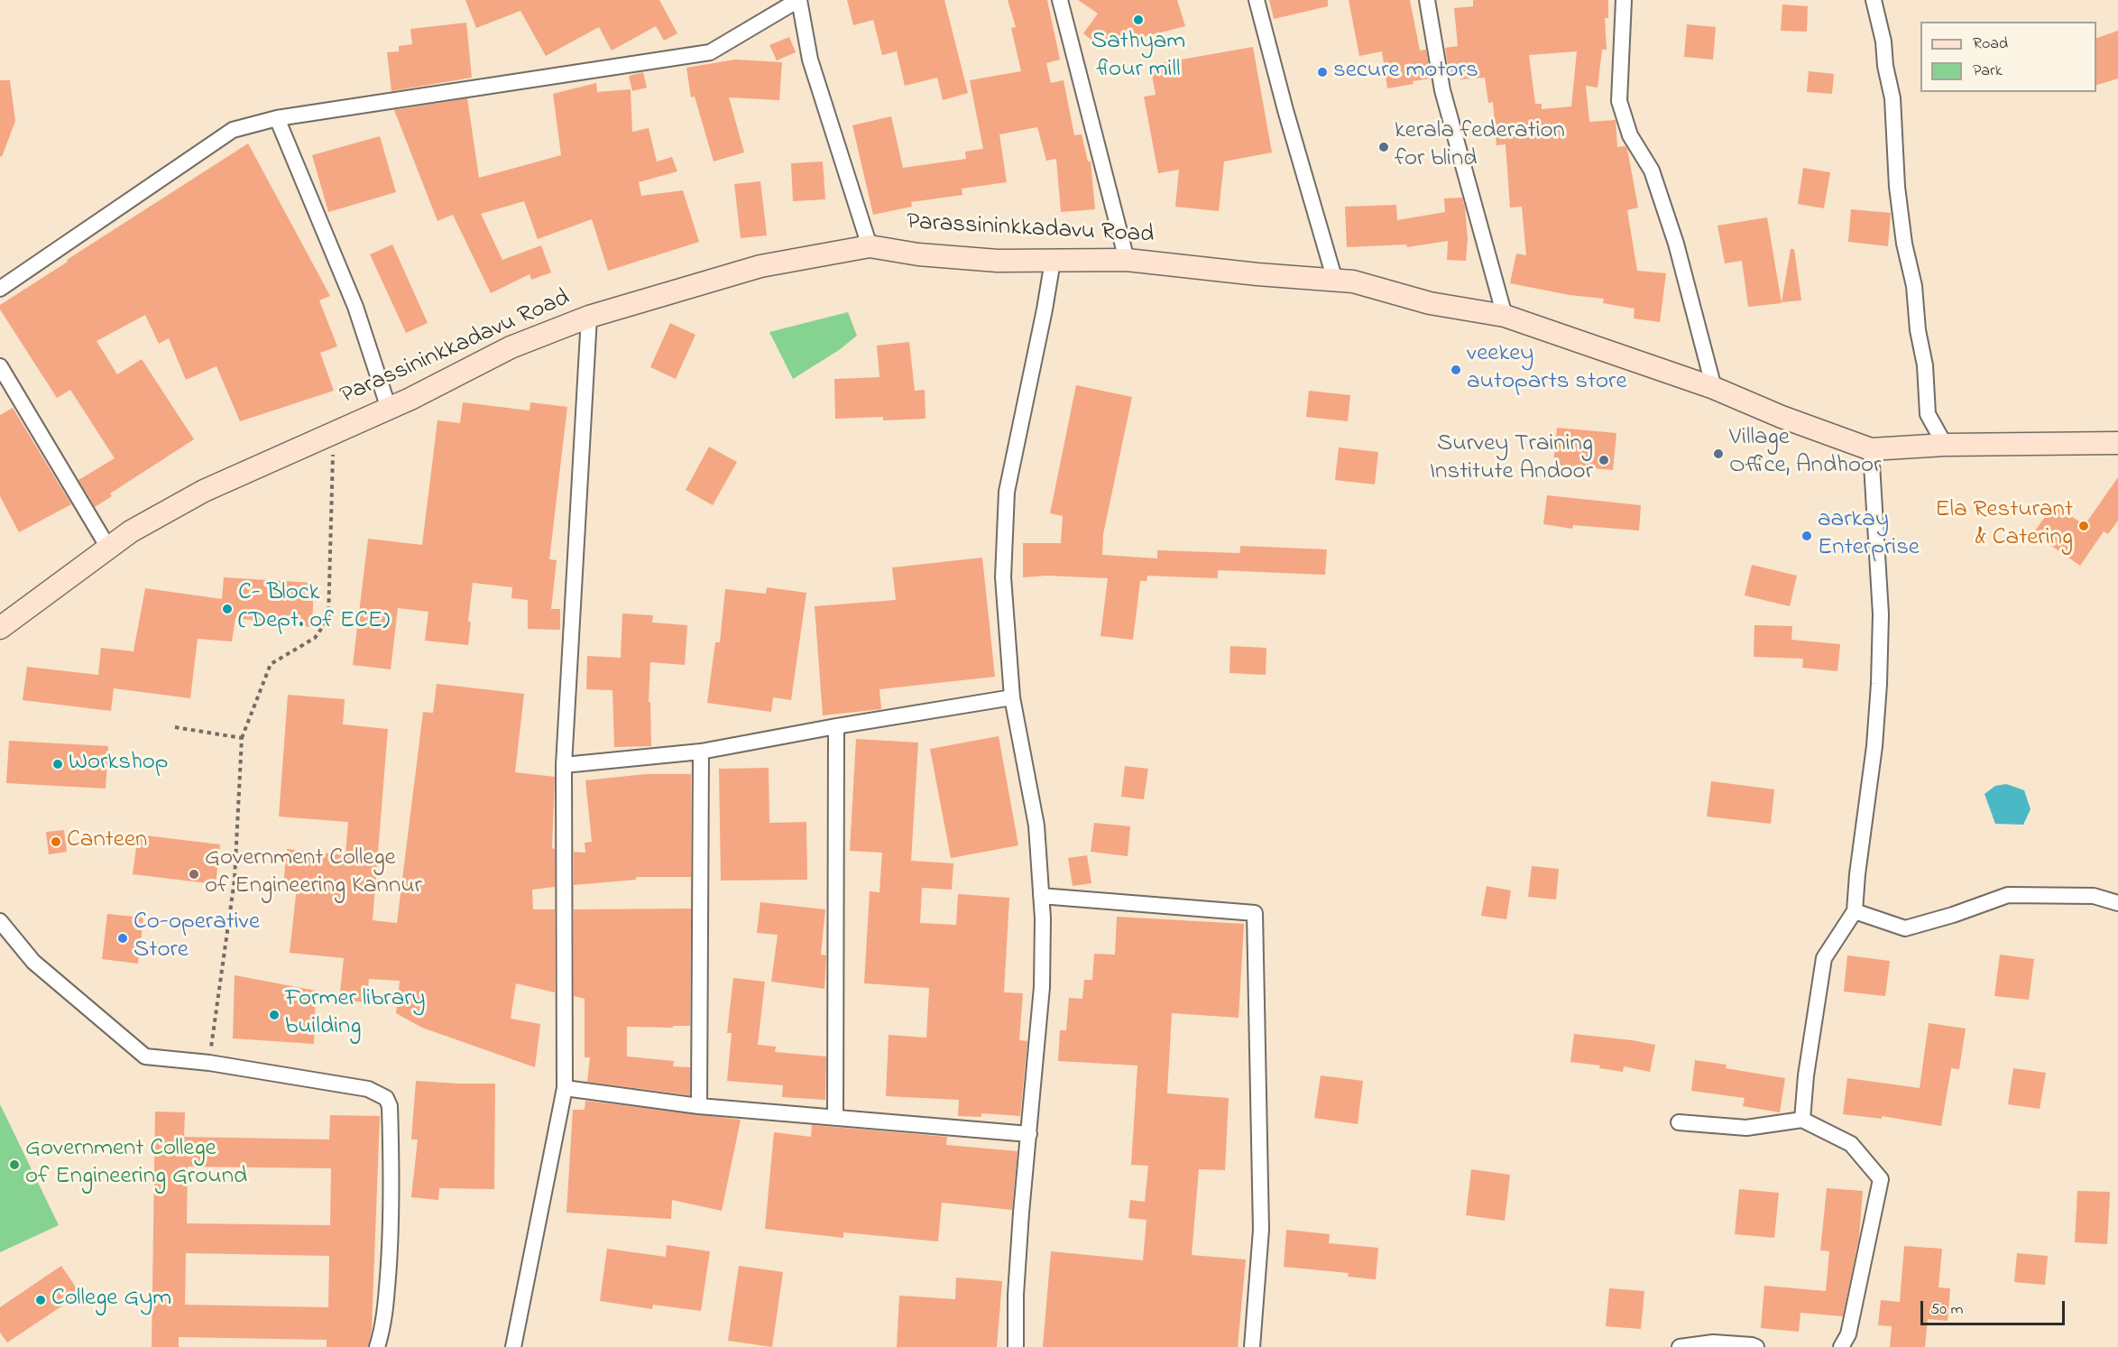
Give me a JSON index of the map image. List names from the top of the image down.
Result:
{
  "streets": {
    "main road": ["Parassininkkadavu Road"]
  },
  "places": [
    "Sathyam flour mill",
    "secure motors",
    "kerala federation for blind",
    "veekey autoparts store",
    "Village Office, Andhoor",
    "Survey Training Institute Andoor",
    "Ela Resturant & Catering",
    "aarkay Enterprise",
    "C- Block (Dept. of ECE)",
    "Workshop",
    "Canteen",
    "Government College of Engineering Kannur",
    "Co-operative Store",
    "Former library building",
    "Government College of Engineering Ground",
    "College Gym"
  ],
  "legend": ["Road", "Park"],
  "scale_bar": "50 m"
}
